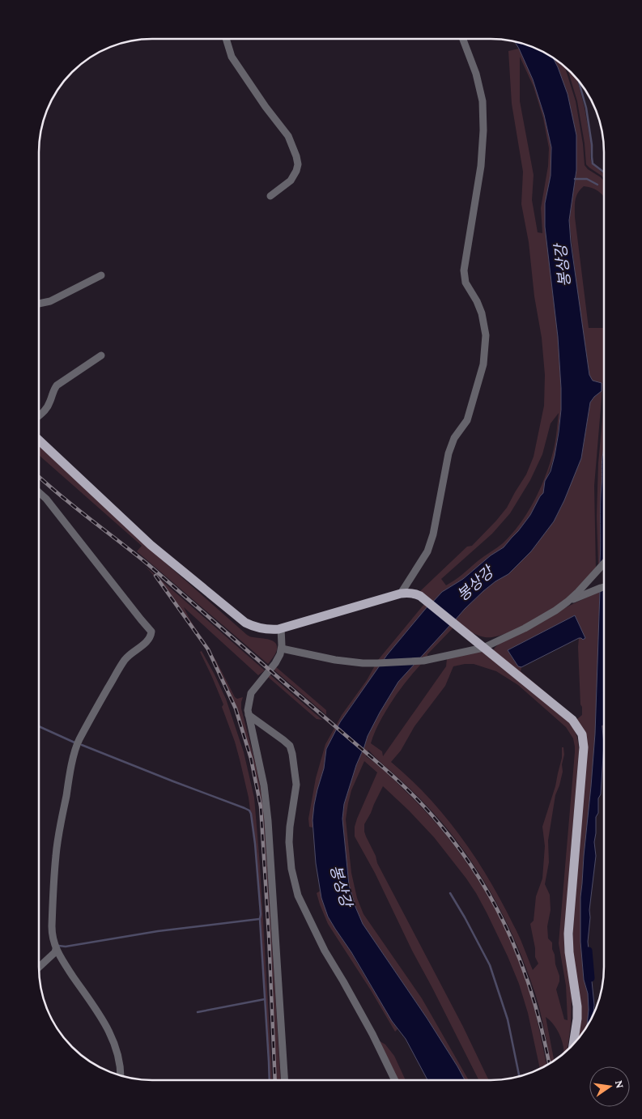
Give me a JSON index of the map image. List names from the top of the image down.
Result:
{
  "water": ["봉상강"],
  "north": "right"
}
